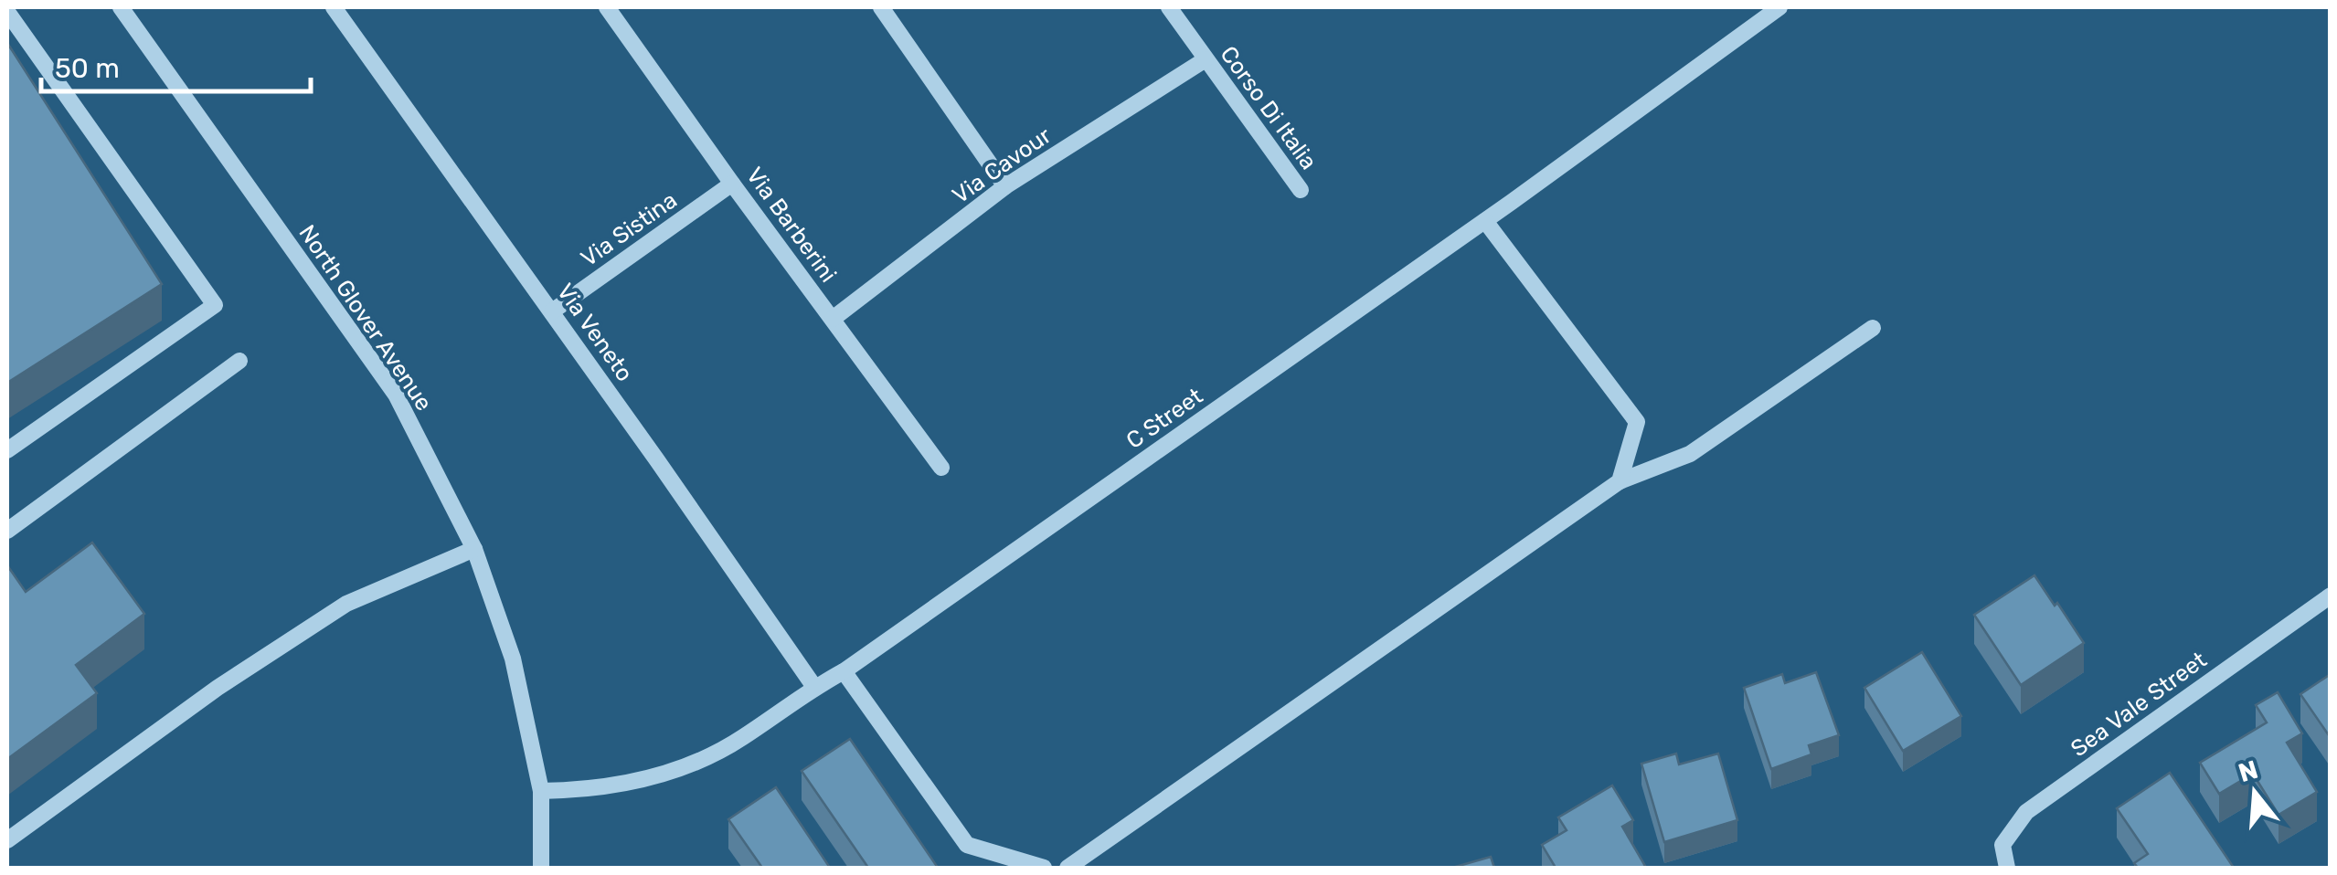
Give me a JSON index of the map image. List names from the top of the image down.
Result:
{
  "streets": {
    "street": [
      "Corso Di Italia",
      "Via Cavour",
      "Via Barberini",
      "Via Sistina",
      "North Glover Avenue",
      "Via Veneto",
      "C Street",
      "Sea Vale Street"
    ]
  },
  "crossings": [
    ["Corso Di Italia", "Via Cavour"],
    ["Via Cavour", "Via Barberini"],
    ["Via Barberini", "Via Sistina"],
    ["Via Sistina", "Via Veneto"],
    ["North Glover Avenue", "C Street"],
    ["Via Veneto", "C Street"]
  ],
  "scale_bar": "50 m",
  "north": "top"
}
